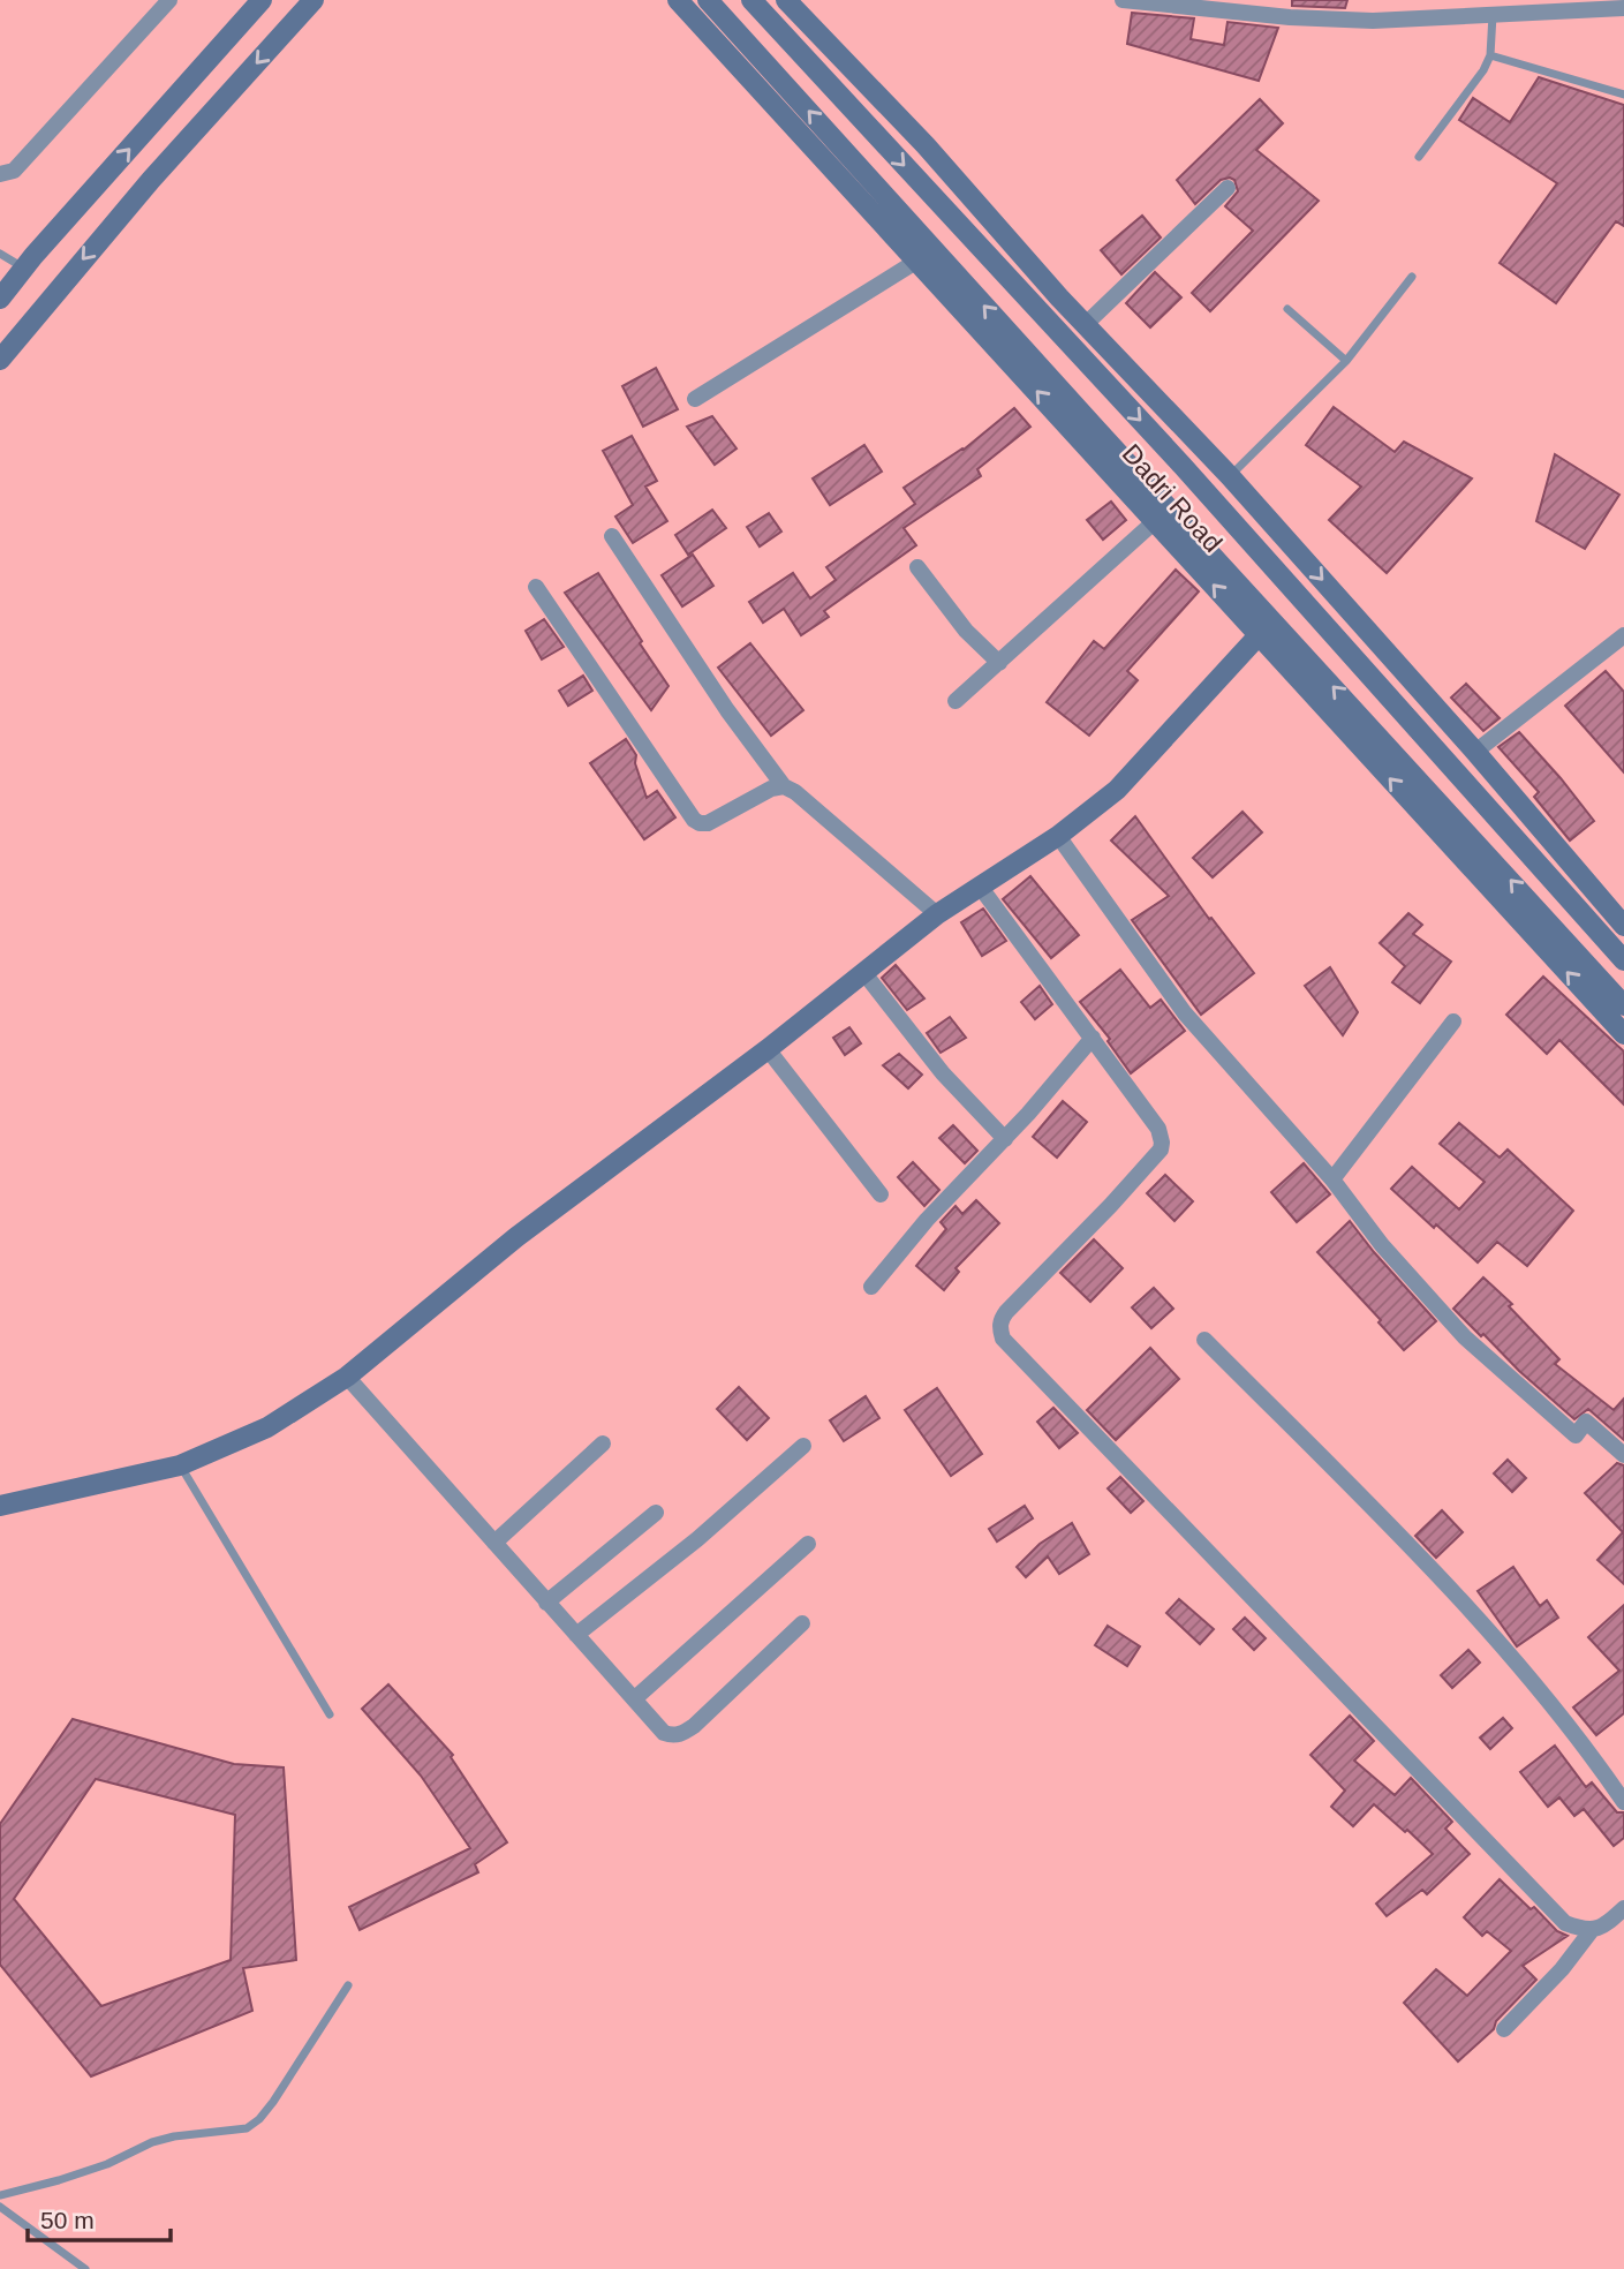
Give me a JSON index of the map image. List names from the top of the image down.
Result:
{
  "streets": {
    "street": ["Dadri Road"]
  },
  "scale_bar": "50 m"
}
